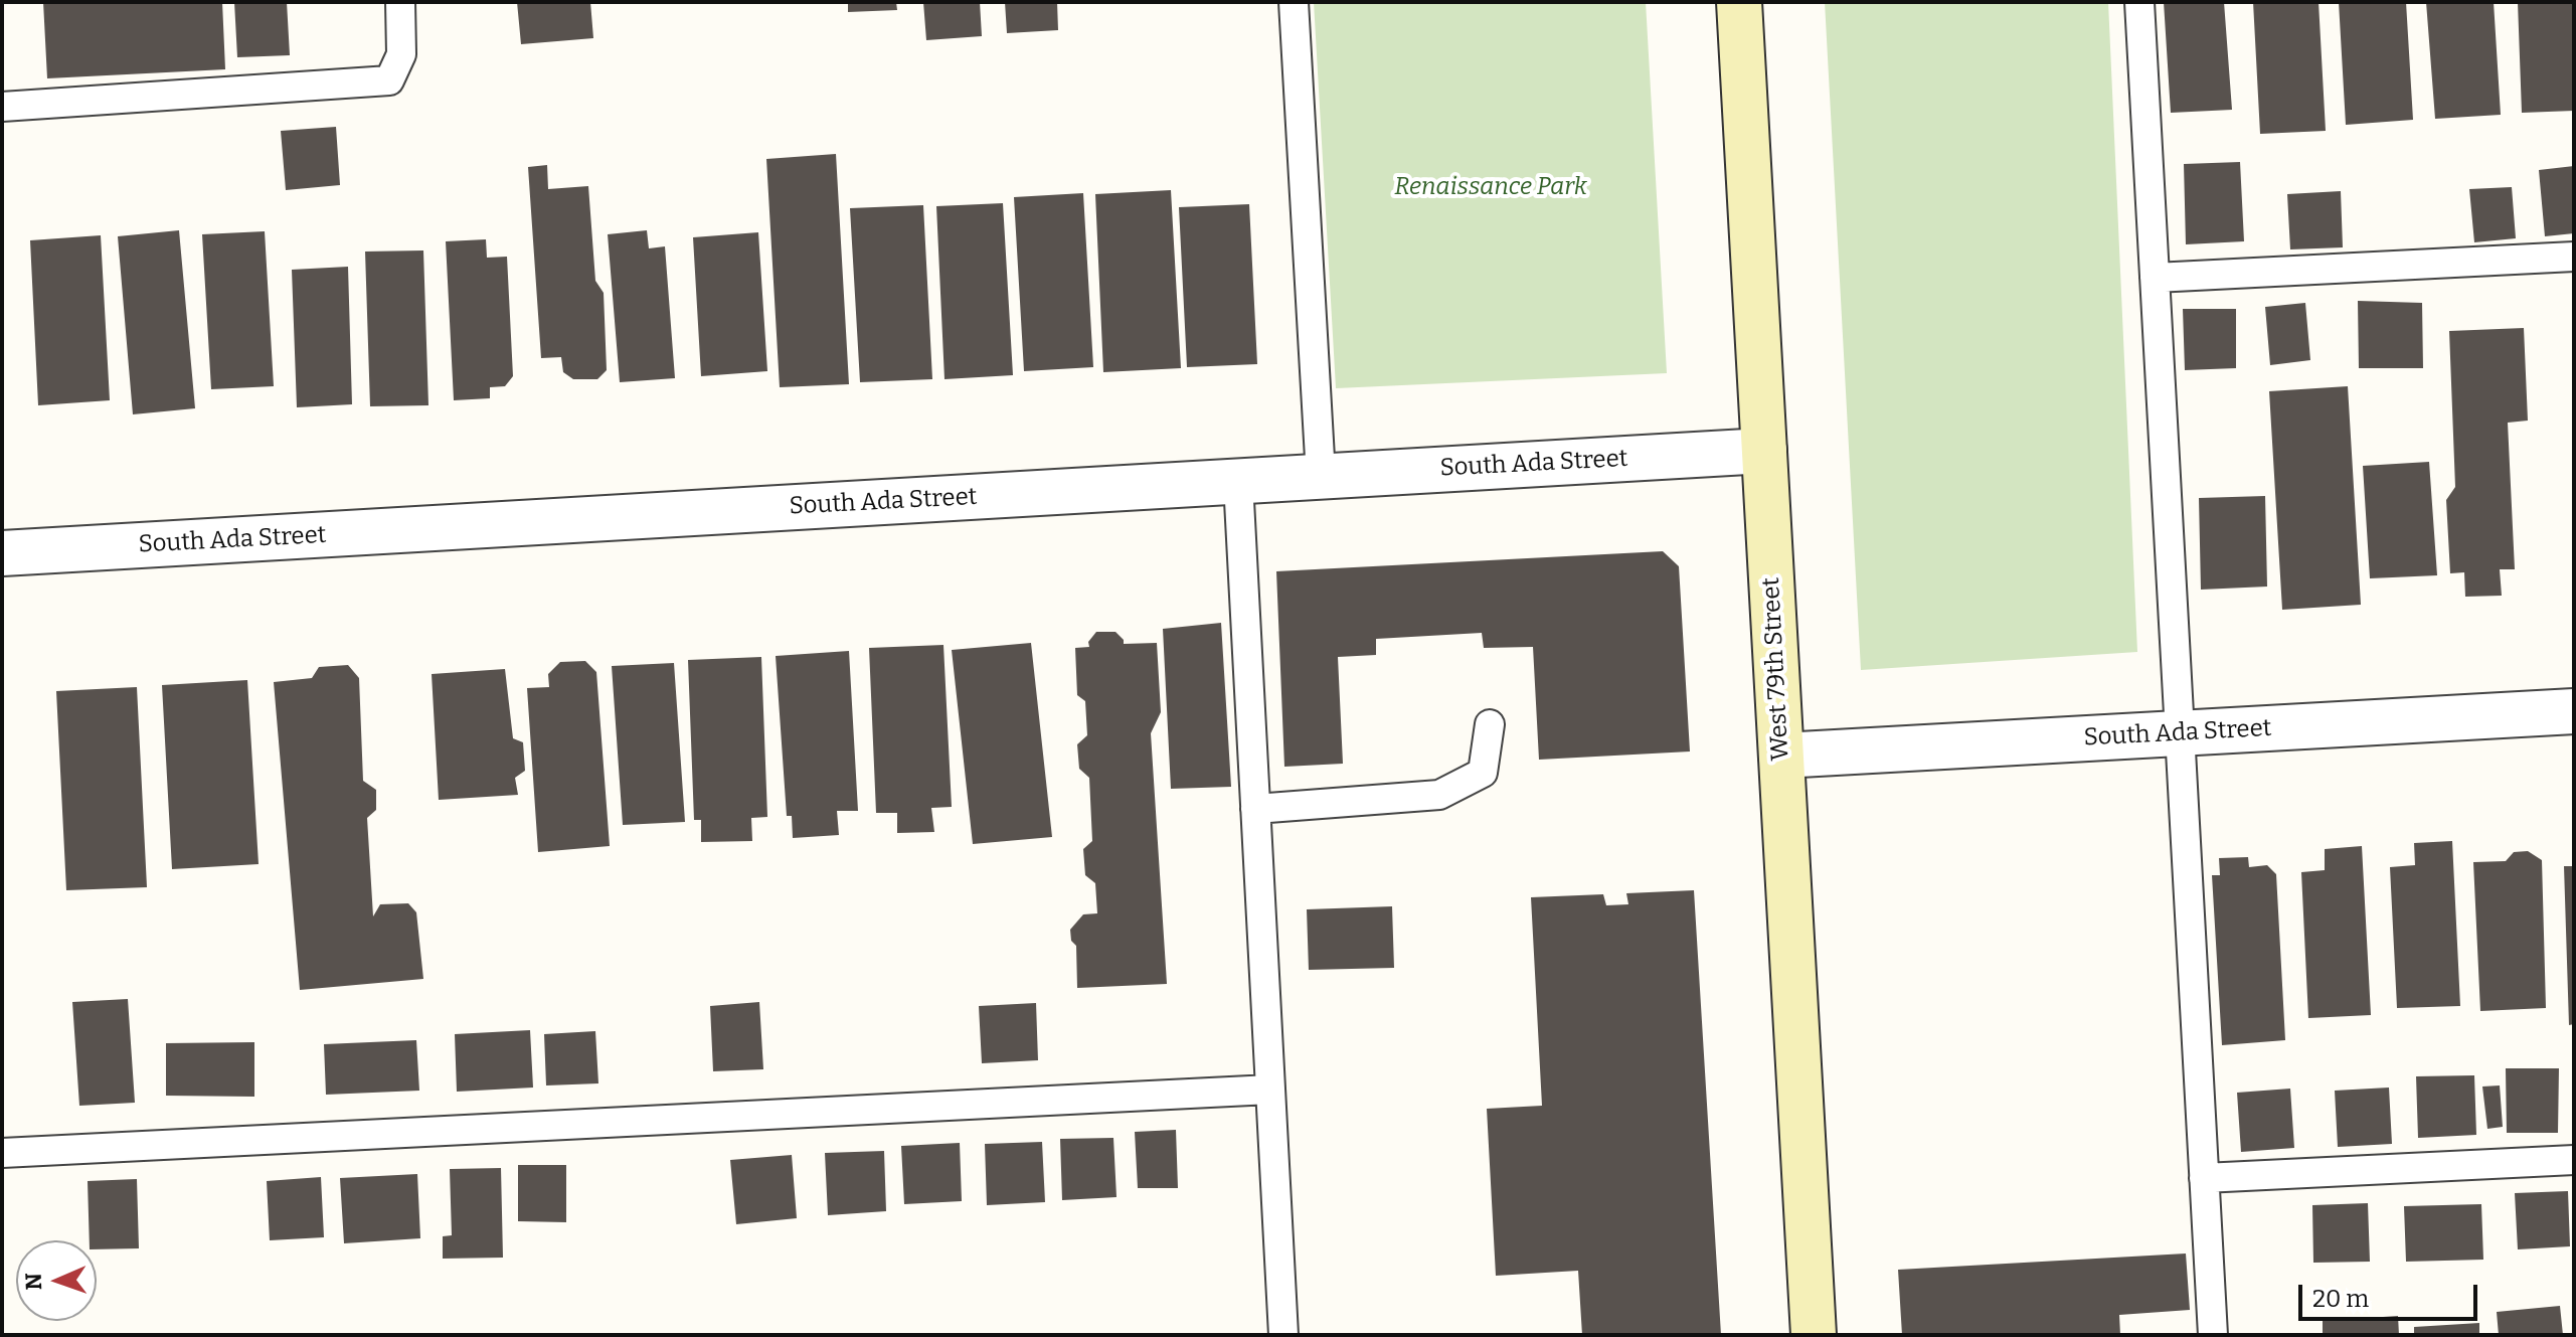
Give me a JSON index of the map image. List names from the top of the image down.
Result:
{
  "streets": {
    "main road": ["West 79th Street"],
    "street": ["South Ada Street"]
  },
  "crossings": [
    ["South Ada Street", "West 79th Street"]
  ],
  "parks": ["Renaissance Park"],
  "scale_bar": "20 m",
  "north": "left"
}
